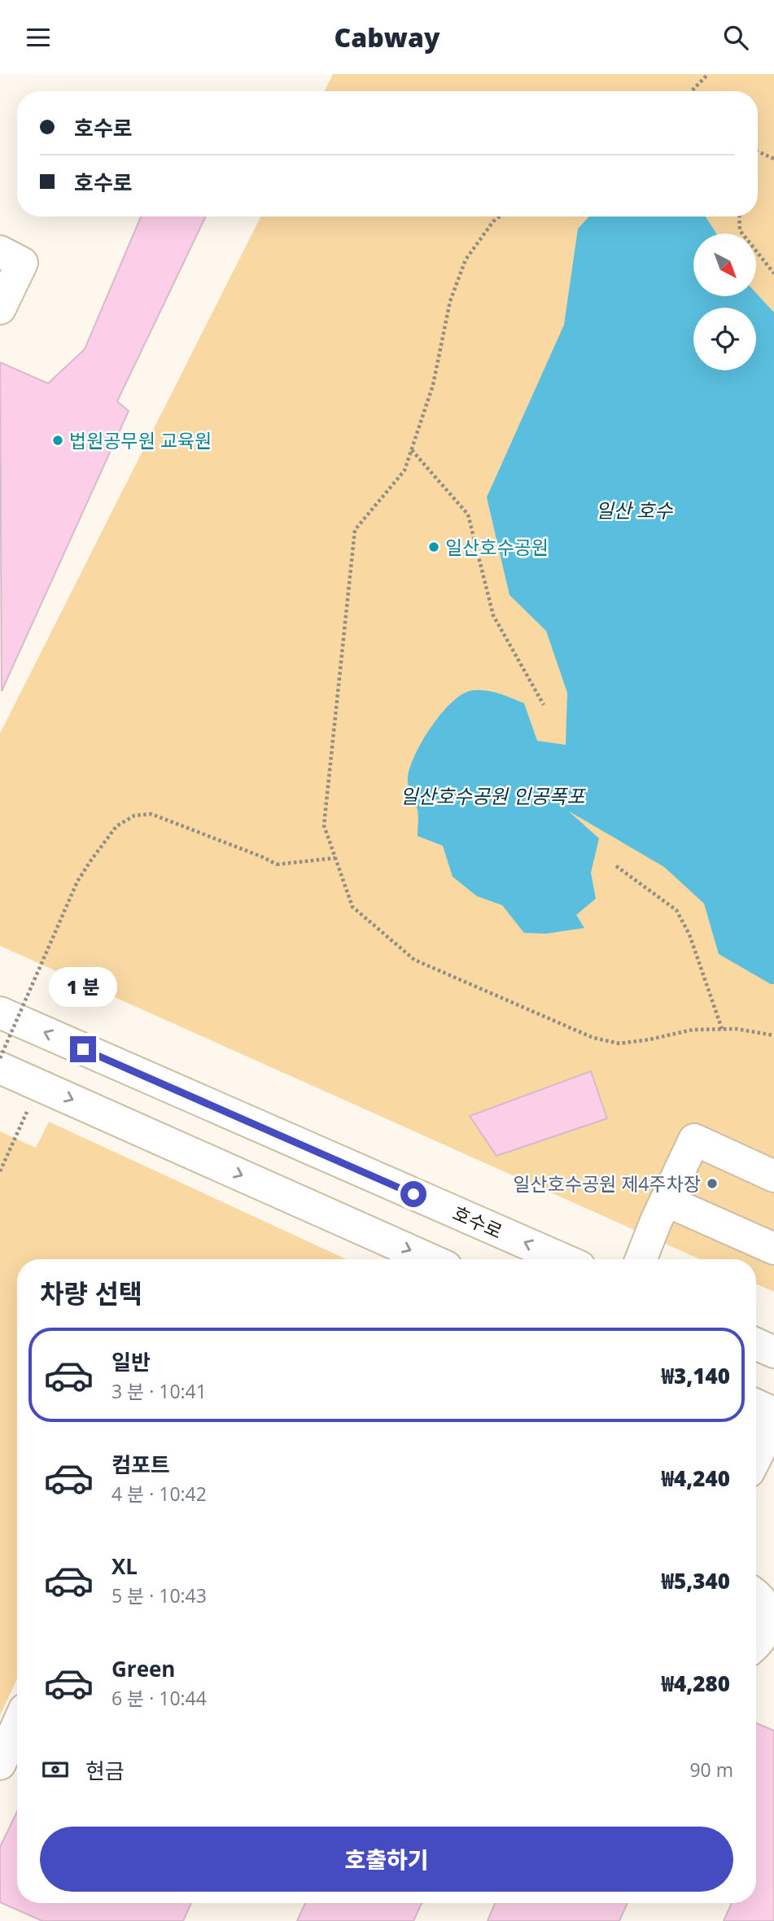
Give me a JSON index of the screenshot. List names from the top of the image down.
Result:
{
  "streets": {
    "main road": ["호수로"]
  },
  "water": ["일산 호수", "일산호수공원 인공폭포"],
  "places": ["법원공무원 교육원", "일산호수공원", "일산호수공원 제4주차장"],
  "north": "bottom right",
  "page": {
    "header": "Cabway",
    "banner": ["호수로", "호수로"],
    "bubble": "1 분",
    "heading": "차량 선택",
    "list": [
      {
        "name": "일반",
        "note": "3 분 · 10:41",
        "value": "₩3,140"
      },
      {
        "name": "컴포트",
        "note": "4 분 · 10:42",
        "value": "₩4,240"
      },
      {
        "name": "XL",
        "note": "5 분 · 10:43",
        "value": "₩5,340"
      },
      {
        "name": "Green",
        "note": "6 분 · 10:44",
        "value": "₩4,280"
      }
    ],
    "pay": ["현금", "90 m"],
    "buttons": "호출하기"
  }
}
